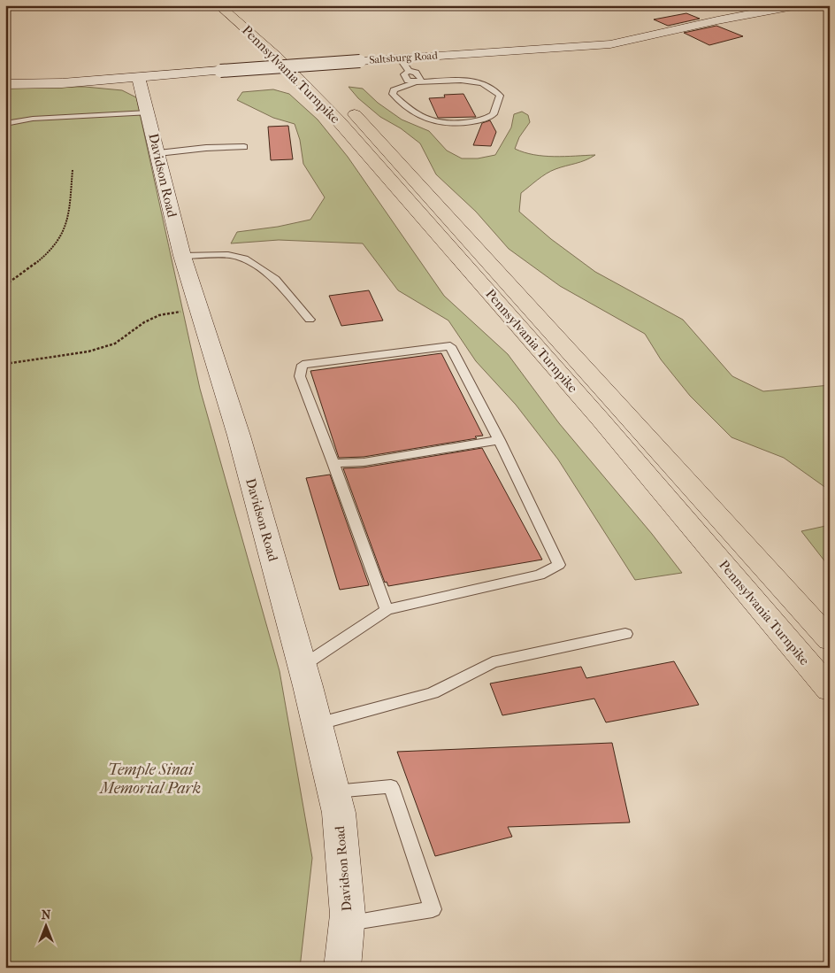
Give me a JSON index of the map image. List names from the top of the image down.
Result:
{
  "streets": {
    "highway": ["Pennsylvania Turnpike"],
    "street": ["Saltsburg Road", "Davidson Road"]
  },
  "crossings": [
    ["Saltsburg Road", "Davidson Road"]
  ],
  "parks": ["Temple Sinai Memorial Park"],
  "north": "top"
}
